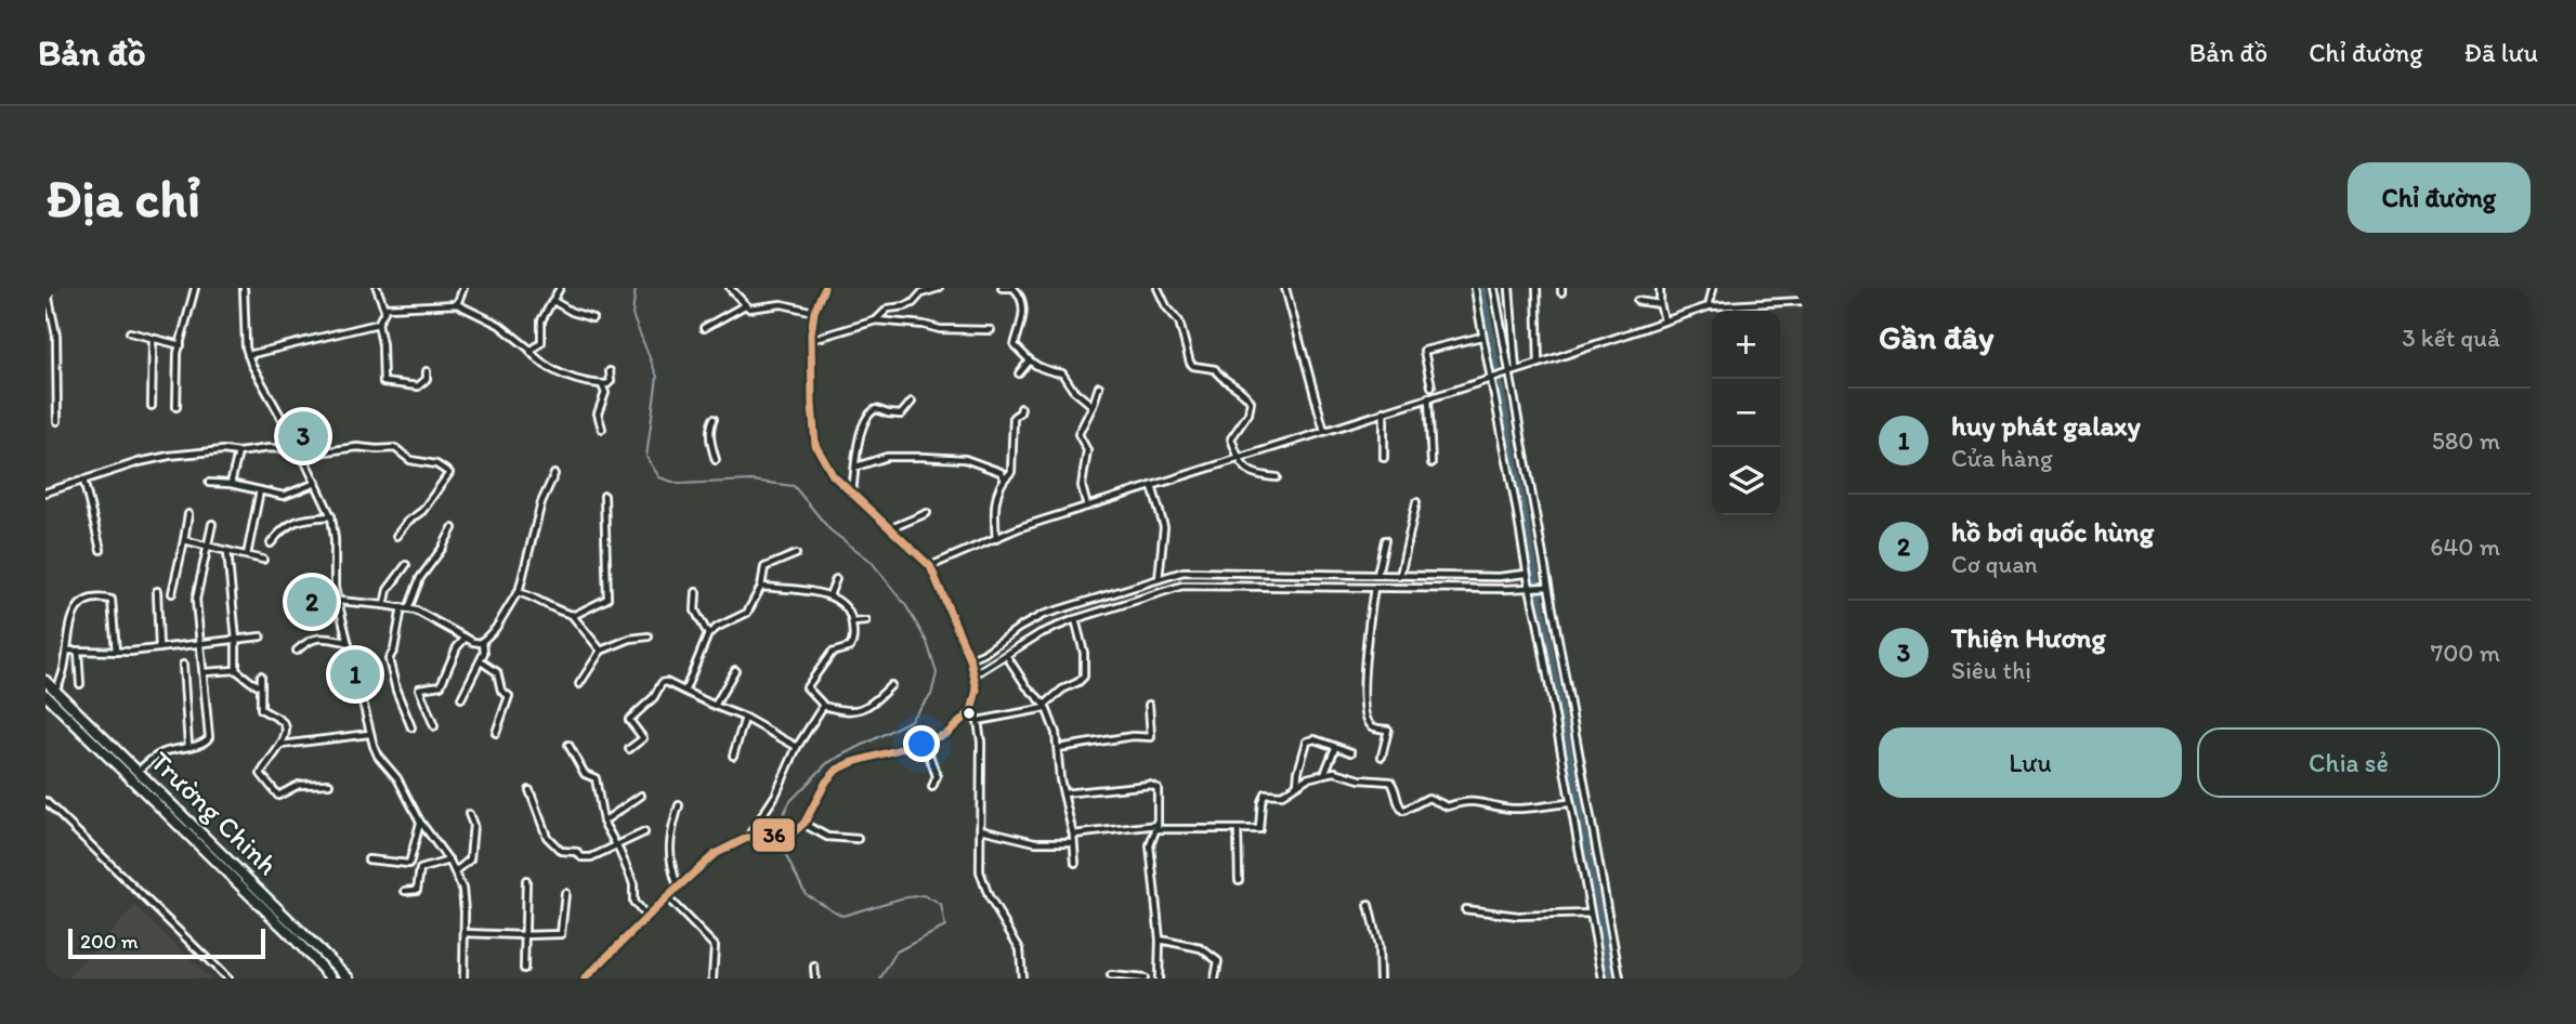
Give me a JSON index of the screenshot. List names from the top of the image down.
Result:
{
  "streets": {
    "highway": ["Trường Chinh"]
  },
  "lines": ["transit line 36"],
  "scale_bar": "200 m",
  "page": {
    "header": "Bản đồ",
    "nav": ["Bản đồ", "Chỉ đường", "Đã lưu"],
    "buttons": [
      "Chỉ đường",
      ["Lưu", "Chia sẻ"]
    ],
    "title": "Địa chỉ",
    "heading": ["Gần đây", "3 kết quả"],
    "map_buttons": ["+", "−"],
    "list": [
      {
        "mark": "1",
        "name": "huy phát galaxy",
        "note": "Cửa hàng",
        "value": "580 m"
      },
      {
        "mark": "2",
        "name": "hồ bơi quốc hùng",
        "note": "Cơ quan",
        "value": "640 m"
      },
      {
        "mark": "3",
        "name": "Thiện Hương",
        "note": "Siêu thị",
        "value": "700 m"
      }
    ],
    "pins": ["3", "2", "1"],
    "scale": "200 m"
  }
}
